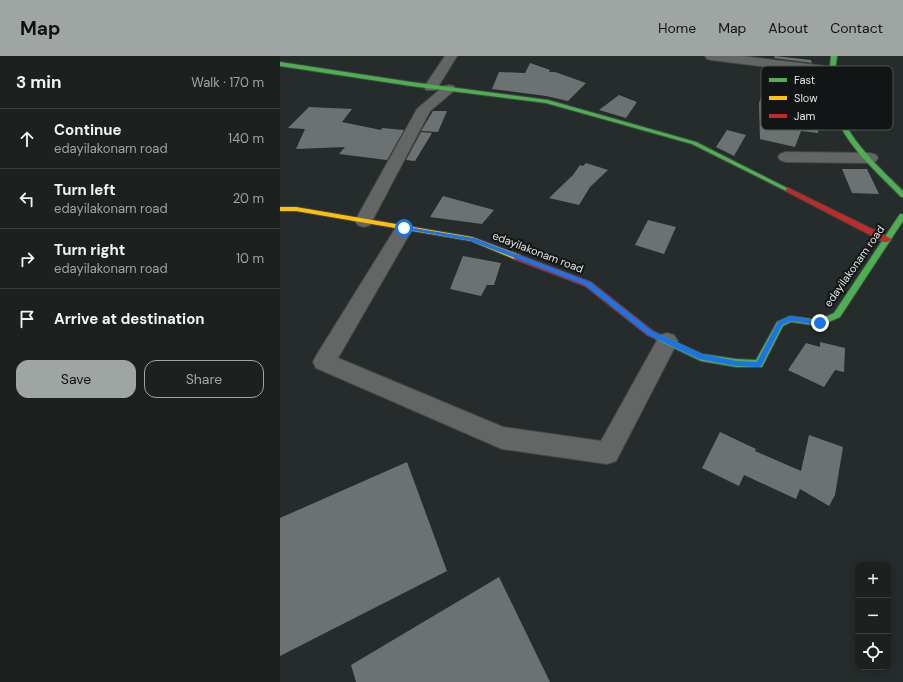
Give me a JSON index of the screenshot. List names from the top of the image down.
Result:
{
  "streets": {
    "street": ["edayilakonam road"]
  },
  "legend": ["Fast", "Slow", "Jam"],
  "page": {
    "header": "Map",
    "nav": [
      "Home",
      "Map",
      "About",
      "Contact"
    ],
    "heading": ["3 min", "Walk · 170 m"],
    "list": [
      ["Continue", "edayilakonam road", "140 m"],
      ["Turn left", "edayilakonam road", "20 m"],
      ["Turn right", "edayilakonam road", "10 m"],
      "Arrive at destination"
    ],
    "buttons": ["Save", "Share"],
    "map_buttons": ["+", "−"]
  }
}
